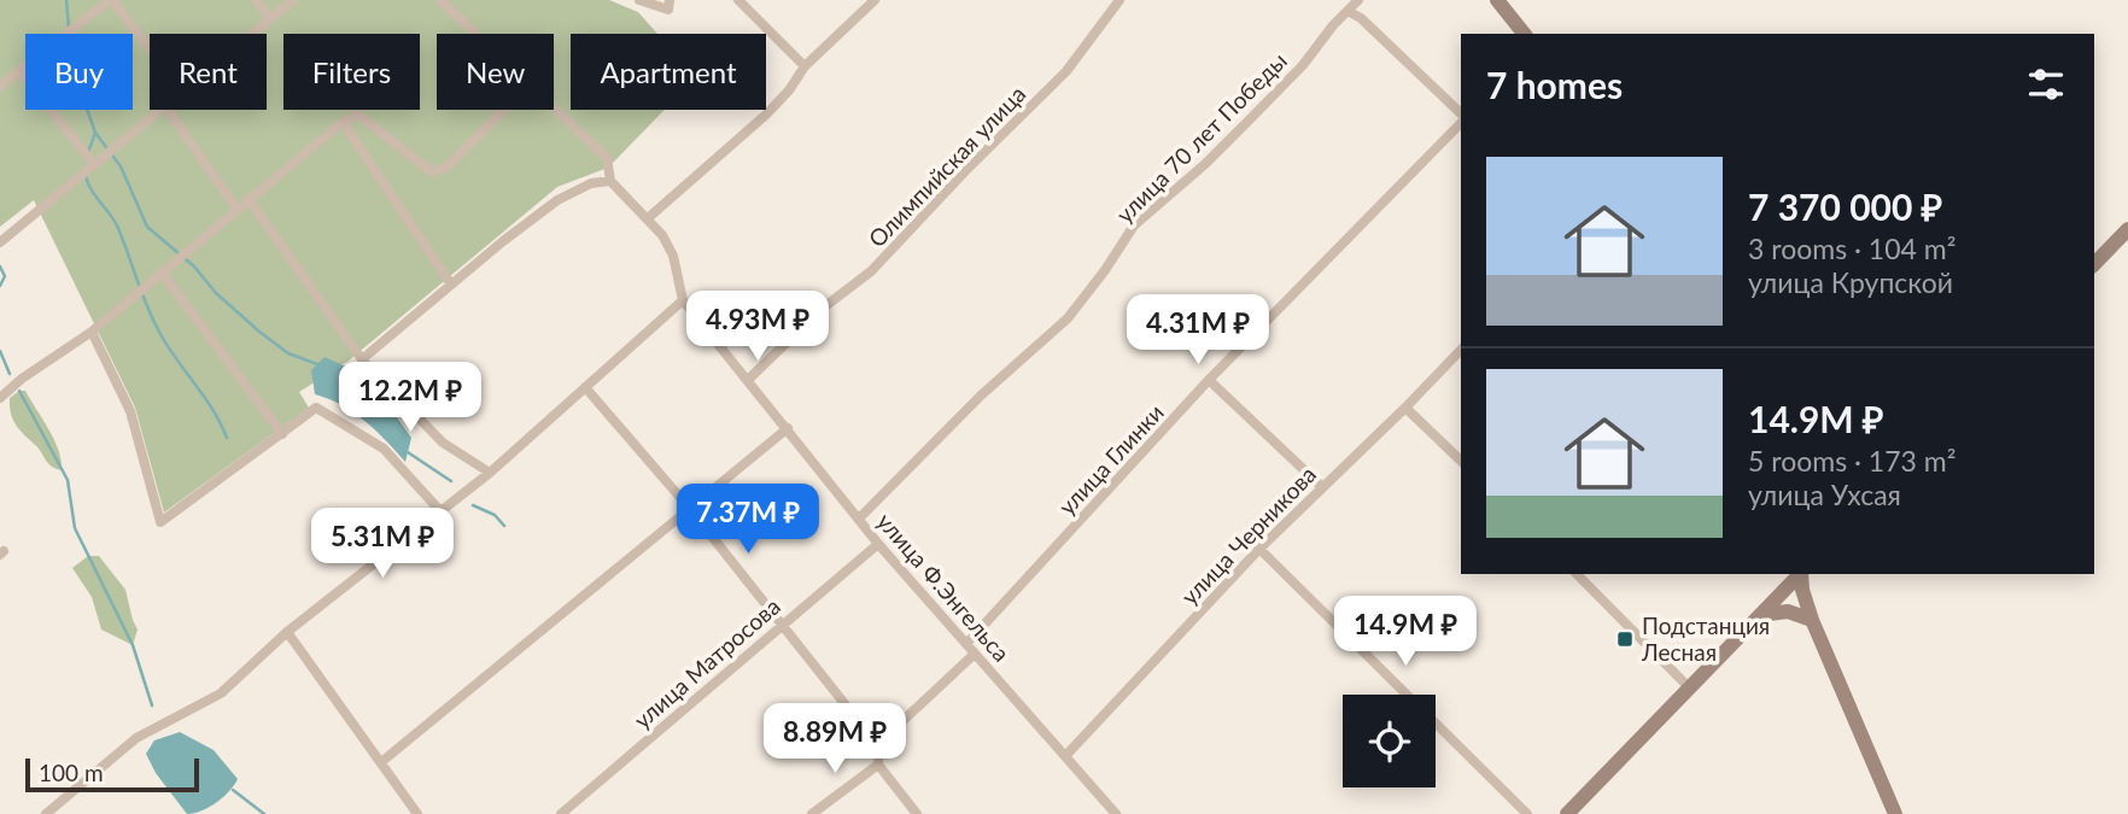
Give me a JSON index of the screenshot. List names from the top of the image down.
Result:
{
  "streets": {
    "street": [
      "улица 70 лет Победы",
      "Олимпийская улица",
      "улица Глинки",
      "улица Черникова",
      "улица Ф.Энгельса",
      "улица Матросова"
    ]
  },
  "crossings": [
    ["улица 70 лет Победы", "улица Ф.Энгельса"],
    ["Олимпийская улица", "улица Ф.Энгельса"],
    ["улица Глинки", "улица Ф.Энгельса"],
    ["улица Черникова", "улица Ф.Энгельса"],
    ["улица Ф.Энгельса", "улица Матросова"]
  ],
  "places": {
    "transit": ["Подстанция Лесная"]
  },
  "scale_bar": "100 m",
  "page": {
    "chip": [
      "Buy",
      "Rent",
      "Filters",
      "New",
      "Apartment"
    ],
    "heading": "7 homes",
    "list": [
      {
        "name": "7 370 000 ₽",
        "note": "3 rooms · 104 m² · улица Крупской"
      },
      {
        "name": "14.9M ₽",
        "note": "5 rooms · 173 m² · улица Ухсая"
      }
    ],
    "price": [
      "4.93M ₽",
      "4.31M ₽",
      "12.2M ₽",
      "7.37M ₽",
      "5.31M ₽",
      "14.9M ₽",
      "8.89M ₽"
    ],
    "scale": "100 m"
  }
}
